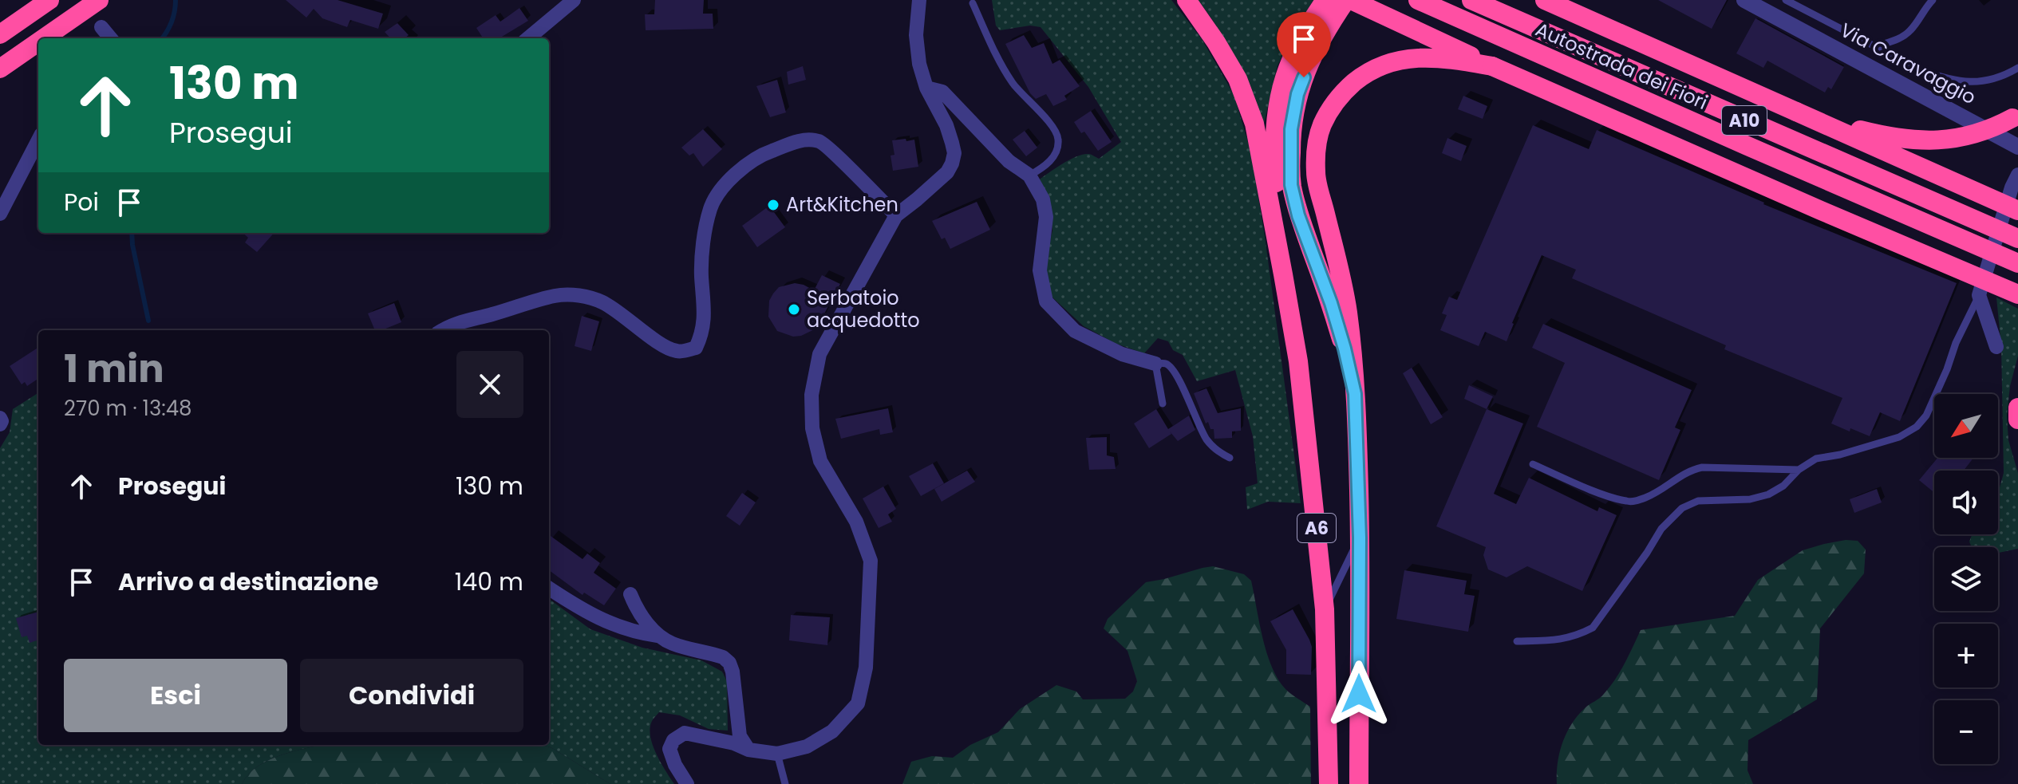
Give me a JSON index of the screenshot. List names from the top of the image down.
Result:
{
  "streets": {
    "highway": ["Autostrada dei Fiori", "A10", "A6"],
    "street": ["Via Caravaggio"]
  },
  "places": ["Art&Kitchen", "Serbatoio acquedotto"],
  "north": "bottom left",
  "page": {
    "turn": ["130 m", "Prosegui"],
    "then": "Poi",
    "heading": ["1 min", "270 m · 13:48"],
    "map_buttons": ["+", "−"],
    "list": [
      {
        "name": "Prosegui",
        "value": "130 m"
      },
      {
        "name": "Arrivo a destinazione",
        "value": "140 m"
      }
    ],
    "buttons": ["Esci", "Condividi"]
  }
}
